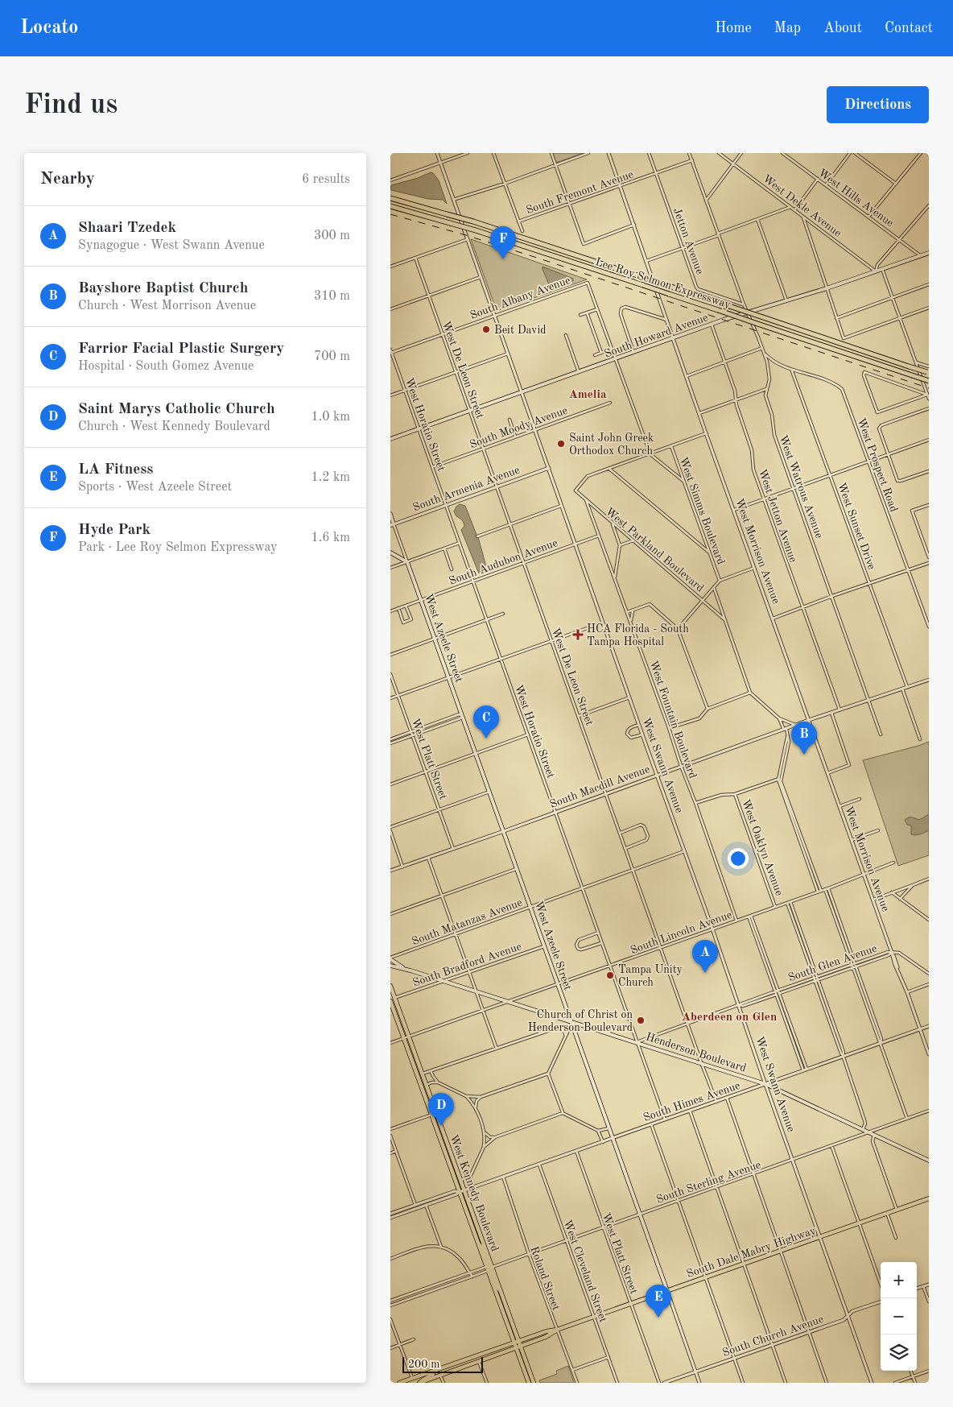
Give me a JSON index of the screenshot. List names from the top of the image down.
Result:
{
  "streets": {
    "highway": ["Lee Roy Selmon Expressway"],
    "main road": [
      "South Howard Avenue",
      "West Azeele Street",
      "Henderson Boulevard",
      "West Kennedy Boulevard",
      "South Dale Mabry Highway"
    ],
    "street": [
      "South Fremont Avenue",
      "West Hills Avenue",
      "West Dekle Avenue",
      "Jetton Avenue",
      "South Albany Avenue",
      "West De Leon Street",
      "West Horatio Street",
      "South Moody Avenue",
      "West Prospect Road",
      "West Watrous Avenue",
      "South Armenia Avenue",
      "West Simms Boulevard",
      "West Jetton Avenue",
      "West Sunset Drive",
      "West Parkland Boulevard",
      "West Morrison Avenue",
      "South Audubon Avenue",
      "West Fountain Boulevard",
      "West Platt Street",
      "West Swann Avenue",
      "South Macdill Avenue",
      "West Oaklyn Avenue",
      "South Matanzas Avenue",
      "South Lincoln Avenue",
      "South Glen Avenue",
      "South Bradford Avenue",
      "South Himes Avenue",
      "South Sterling Avenue",
      "West Cleveland Street",
      "Roland Street",
      "South Church Avenue"
    ]
  },
  "crossings": [
    ["South Fremont Avenue", "Jetton Avenue"],
    ["South Fremont Avenue", "West Watrous Avenue"],
    ["South Fremont Avenue", "West Morrison Avenue"],
    ["West Hills Avenue", "South Howard Avenue"],
    ["West Dekle Avenue", "South Howard Avenue"],
    ["Jetton Avenue", "West Watrous Avenue"],
    ["South Albany Avenue", "West De Leon Street"],
    ["South Albany Avenue", "West Horatio Street"],
    ["South Albany Avenue", "West Swann Avenue"],
    ["South Howard Avenue", "West De Leon Street"],
    ["South Howard Avenue", "West Horatio Street"],
    ["South Howard Avenue", "West Watrous Avenue"],
    ["South Howard Avenue", "West Jetton Avenue"],
    ["South Howard Avenue", "West Morrison Avenue"],
    ["South Howard Avenue", "West Swann Avenue"],
    ["West De Leon Street", "South Moody Avenue"],
    ["West De Leon Street", "South Armenia Avenue"],
    ["West De Leon Street", "South Audubon Avenue"],
    ["West De Leon Street", "South Macdill Avenue"],
    ["West De Leon Street", "South Matanzas Avenue"],
    ["West De Leon Street", "South Lincoln Avenue"],
    ["West De Leon Street", "South Glen Avenue"],
    ["West De Leon Street", "Henderson Boulevard"],
    ["West De Leon Street", "South Himes Avenue"],
    ["West Horatio Street", "South Moody Avenue"],
    ["West Horatio Street", "South Armenia Avenue"],
    ["West Horatio Street", "South Audubon Avenue"],
    ["West Horatio Street", "South Macdill Avenue"],
    ["West Horatio Street", "South Matanzas Avenue"],
    ["West Horatio Street", "South Lincoln Avenue"],
    ["West Horatio Street", "South Glen Avenue"],
    ["West Horatio Street", "Henderson Boulevard"],
    ["West Horatio Street", "South Himes Avenue"],
    ["South Moody Avenue", "West Swann Avenue"],
    ["West Prospect Road", "West Watrous Avenue"],
    ["West Prospect Road", "West Sunset Drive"],
    ["West Watrous Avenue", "South Macdill Avenue"],
    ["South Armenia Avenue", "West Azeele Street"],
    ["South Armenia Avenue", "West Swann Avenue"],
    ["West Jetton Avenue", "South Macdill Avenue"],
    ["West Sunset Drive", "South Macdill Avenue"],
    ["West Parkland Boulevard", "West Fountain Boulevard"],
    ["West Parkland Boulevard", "South Macdill Avenue"],
    ["West Parkland Boulevard", "South Lincoln Avenue"],
    ["West Morrison Avenue", "South Macdill Avenue"],
    ["West Morrison Avenue", "South Lincoln Avenue"],
    ["West Morrison Avenue", "South Glen Avenue"],
    ["West Morrison Avenue", "South Himes Avenue"],
    ["South Audubon Avenue", "West Azeele Street"],
    ["South Audubon Avenue", "West Fountain Boulevard"],
    ["South Audubon Avenue", "West Swann Avenue"],
    ["West Azeele Street", "South Macdill Avenue"],
    ["West Azeele Street", "South Matanzas Avenue"],
    ["West Azeele Street", "South Lincoln Avenue"],
    ["West Azeele Street", "South Bradford Avenue"],
    ["West Azeele Street", "Henderson Boulevard"],
    ["West Azeele Street", "South Himes Avenue"],
    ["West Azeele Street", "South Sterling Avenue"],
    ["West Azeele Street", "South Dale Mabry Highway"],
    ["West Azeele Street", "South Church Avenue"],
    ["West Fountain Boulevard", "South Macdill Avenue"],
    ["West Fountain Boulevard", "South Lincoln Avenue"],
    ["West Platt Street", "South Macdill Avenue"],
    ["West Platt Street", "South Himes Avenue"],
    ["West Platt Street", "South Sterling Avenue"],
    ["West Platt Street", "South Dale Mabry Highway"],
    ["West Swann Avenue", "South Macdill Avenue"],
    ["West Swann Avenue", "South Matanzas Avenue"],
    ["West Swann Avenue", "South Lincoln Avenue"],
    ["West Swann Avenue", "South Glen Avenue"],
    ["West Swann Avenue", "Henderson Boulevard"],
    ["West Swann Avenue", "South Himes Avenue"],
    ["West Swann Avenue", "South Sterling Avenue"],
    ["West Swann Avenue", "South Dale Mabry Highway"],
    ["West Swann Avenue", "South Church Avenue"],
    ["West Oaklyn Avenue", "South Lincoln Avenue"],
    ["South Matanzas Avenue", "Henderson Boulevard"],
    ["South Lincoln Avenue", "Henderson Boulevard"],
    ["South Lincoln Avenue", "West Kennedy Boulevard"],
    ["South Glen Avenue", "Henderson Boulevard"],
    ["South Bradford Avenue", "Henderson Boulevard"],
    ["South Bradford Avenue", "West Kennedy Boulevard"],
    ["Henderson Boulevard", "South Himes Avenue"],
    ["Henderson Boulevard", "South Sterling Avenue"],
    ["South Himes Avenue", "West Kennedy Boulevard"],
    ["South Himes Avenue", "West Cleveland Street"],
    ["South Himes Avenue", "Roland Street"],
    ["South Sterling Avenue", "West Kennedy Boulevard"],
    ["South Sterling Avenue", "West Cleveland Street"],
    ["South Sterling Avenue", "Roland Street"],
    ["South Dale Mabry Highway", "West Cleveland Street"],
    ["South Dale Mabry Highway", "Roland Street"]
  ],
  "districts": ["Amelia", "Aberdeen on Glen"],
  "places": {
    "other": [
      "Beit David",
      "Saint John Greek Orthodox Church",
      "Tampa Unity Church",
      "Church of Christ on Henderson Boulevard"
    ],
    "health": ["HCA Florida - South Tampa Hospital"]
  },
  "scale_bar": "200 m",
  "page": {
    "header": "Locato",
    "nav": [
      "Home",
      "Map",
      "About",
      "Contact"
    ],
    "buttons": "Directions",
    "title": "Find us",
    "heading": ["Nearby", "6 results"],
    "list": [
      {
        "mark": "A",
        "name": "Shaari Tzedek",
        "note": "Synagogue · West Swann Avenue",
        "value": "300 m"
      },
      {
        "mark": "B",
        "name": "Bayshore Baptist Church",
        "note": "Church · West Morrison Avenue",
        "value": "310 m"
      },
      {
        "mark": "C",
        "name": "Farrior Facial Plastic Surgery",
        "note": "Hospital · South Gomez Avenue",
        "value": "700 m"
      },
      {
        "mark": "D",
        "name": "Saint Marys Catholic Church",
        "note": "Church · West Kennedy Boulevard",
        "value": "1.0 km"
      },
      {
        "mark": "E",
        "name": "LA Fitness",
        "note": "Sports · West Azeele Street",
        "value": "1.2 km"
      },
      {
        "mark": "F",
        "name": "Hyde Park",
        "note": "Park · Lee Roy Selmon Expressway",
        "value": "1.6 km"
      }
    ],
    "pins": [
      "F",
      "C",
      "B",
      "A",
      "D",
      "E"
    ],
    "map_buttons": ["+", "−"],
    "scale": "200 m"
  }
}
